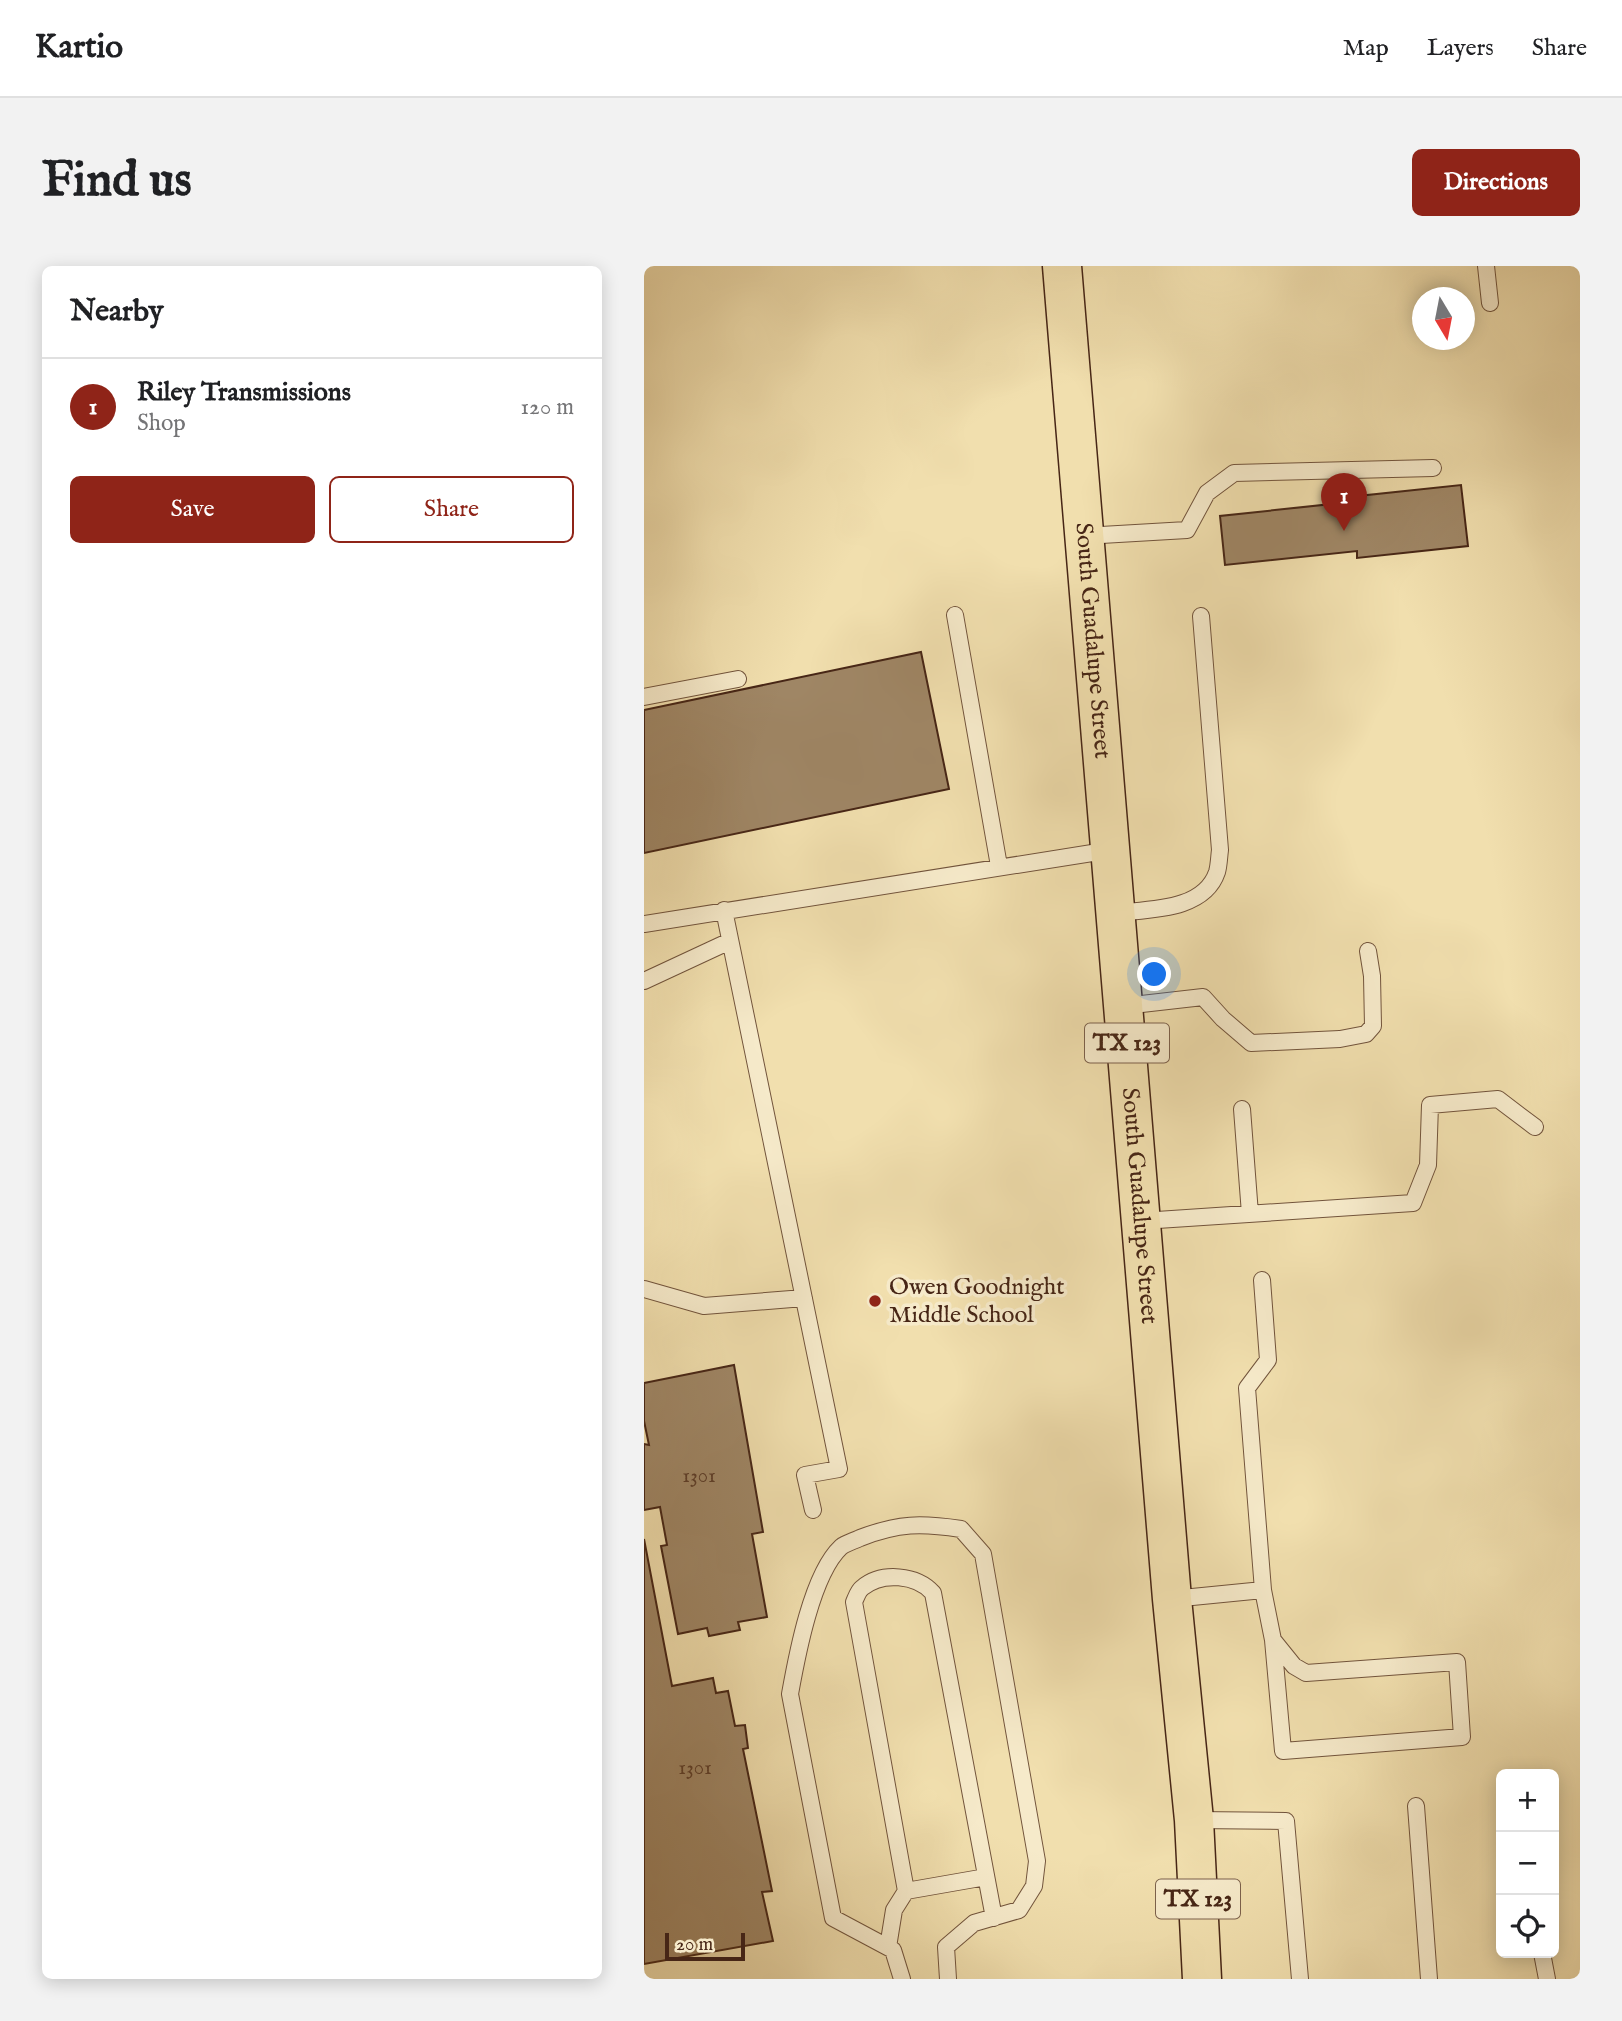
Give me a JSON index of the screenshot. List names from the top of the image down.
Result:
{
  "streets": {
    "main road": ["South Guadalupe Street", "TX 123"]
  },
  "places": ["Owen Goodnight Middle School"],
  "house_numbers": ["1301", "1301"],
  "scale_bar": "20 m",
  "north": "bottom",
  "page": {
    "header": "Kartio",
    "nav": ["Map", "Layers", "Share"],
    "buttons": [
      "Directions",
      ["Save", "Share"]
    ],
    "title": "Find us",
    "heading": "Nearby",
    "list": [
      {
        "mark": "1",
        "name": "Riley Transmissions",
        "note": "Shop",
        "value": "120 m"
      }
    ],
    "pins": "1",
    "map_buttons": ["+", "−"],
    "scale": "20 m"
  }
}
